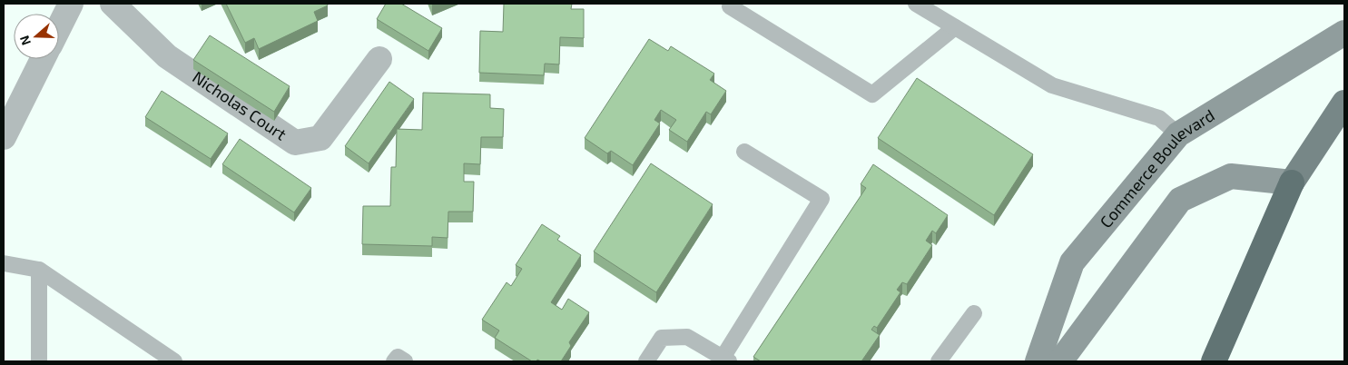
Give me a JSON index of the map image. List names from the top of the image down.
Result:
{
  "streets": {
    "street": ["Nicholas Court", "Commerce Boulevard"]
  },
  "north": "left"
}
